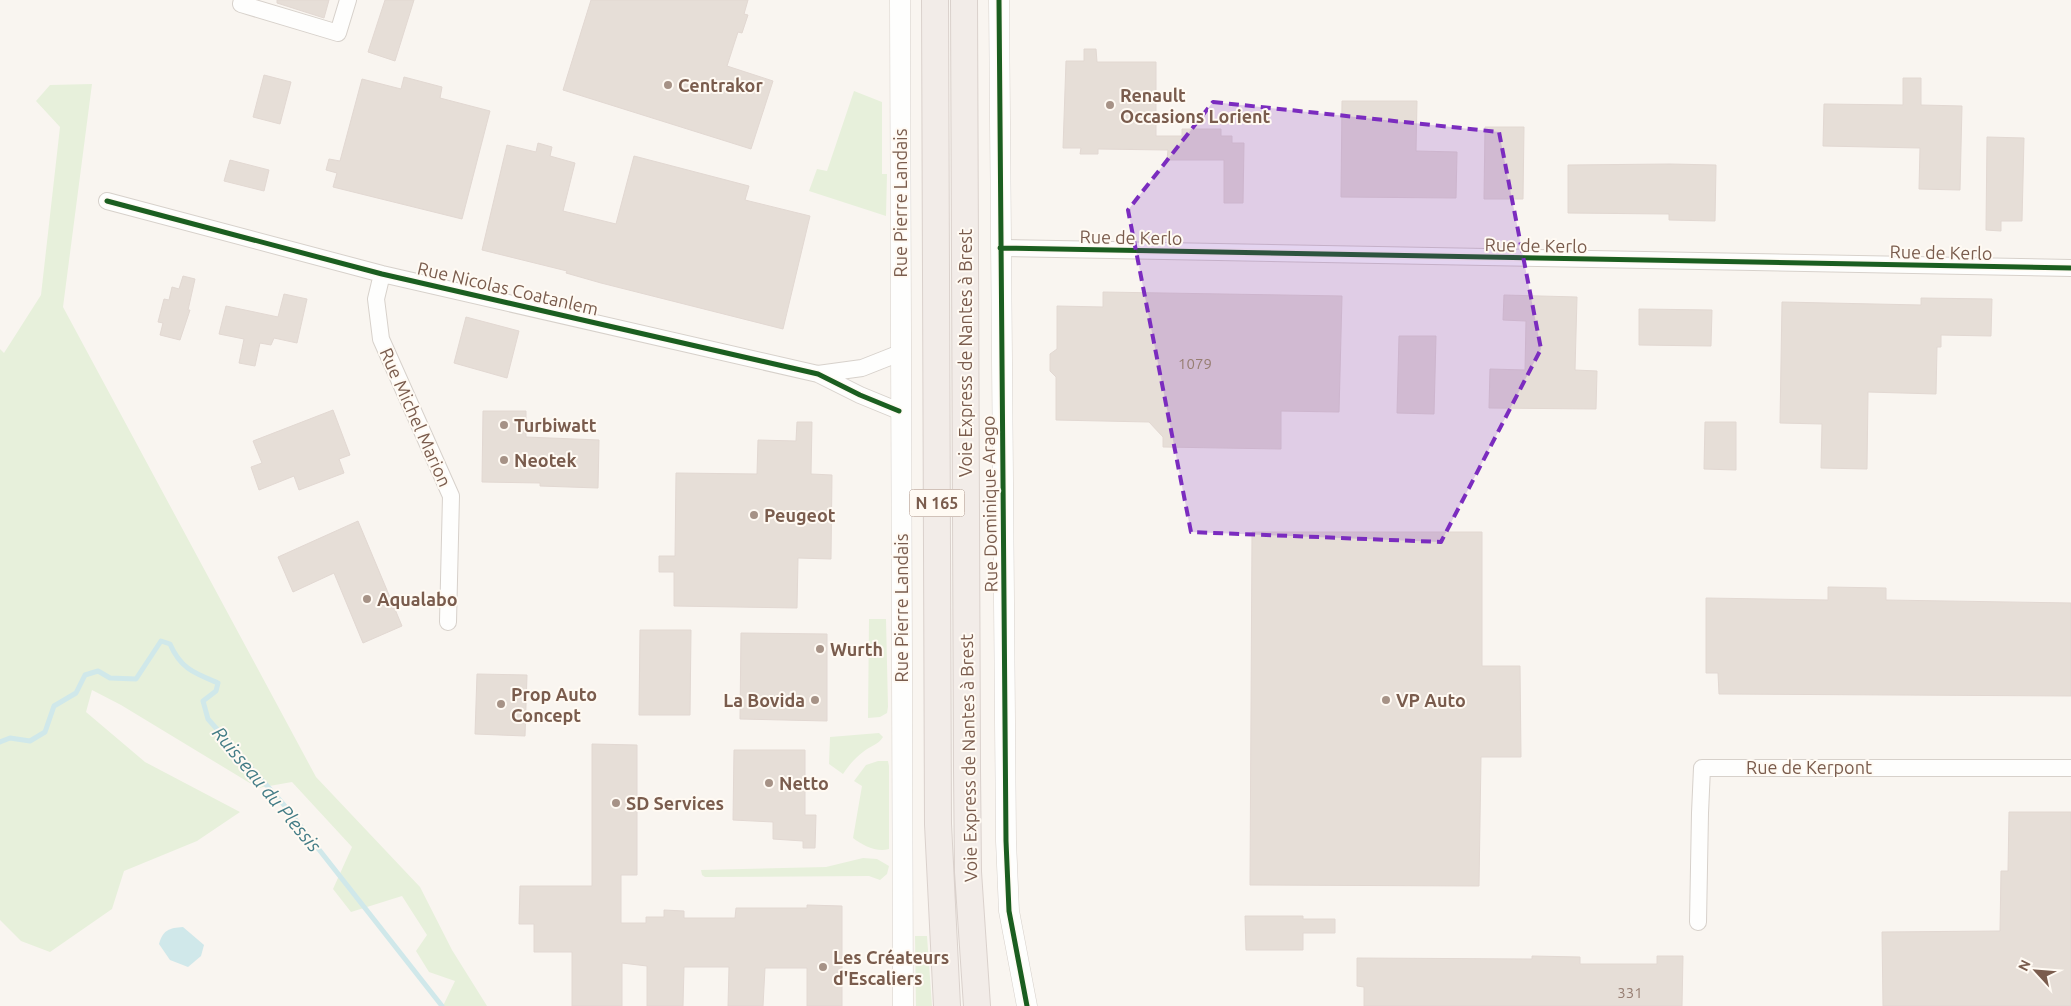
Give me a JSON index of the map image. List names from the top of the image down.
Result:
{
  "streets": {
    "highway": ["Voie Express de Nantes à Brest", "N 165"],
    "street": [
      "Rue Pierre Landais",
      "Rue de Kerlo",
      "Rue Nicolas Coatanlem",
      "Rue Michel Marion",
      "Rue Dominique Arago",
      "Rue de Kerpont"
    ]
  },
  "crossings": [
    ["Rue Pierre Landais", "Rue Nicolas Coatanlem"],
    ["Rue de Kerlo", "Rue Dominique Arago"],
    ["Rue Nicolas Coatanlem", "Rue Michel Marion"]
  ],
  "water": ["Ruisseau du Plessis"],
  "places": [
    "Centrakor",
    "Renault Occasions Lorient",
    "Turbiwatt",
    "Neotek",
    "Peugeot",
    "Aqualabo",
    "Wurth",
    "La Bovida",
    "VP Auto",
    "Prop Auto Concept",
    "Netto",
    "SD Services",
    "Les Créateurs d'Escaliers"
  ],
  "house_numbers": ["1079", "331"],
  "north": "top left"
}
